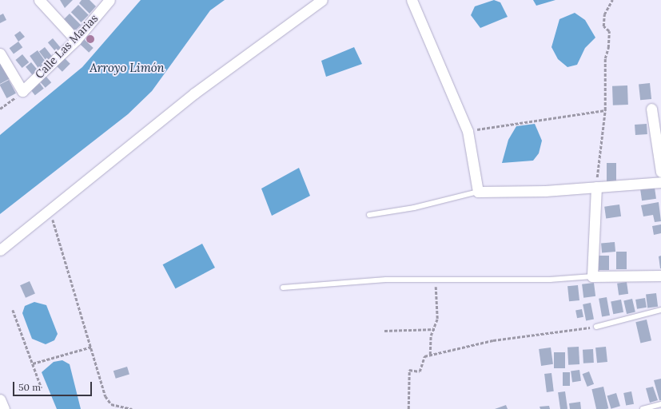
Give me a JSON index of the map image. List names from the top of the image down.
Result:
{
  "streets": {
    "street": ["Calle Las Marias"]
  },
  "water": ["Arroyo Limón"],
  "scale_bar": "50 m"
}
